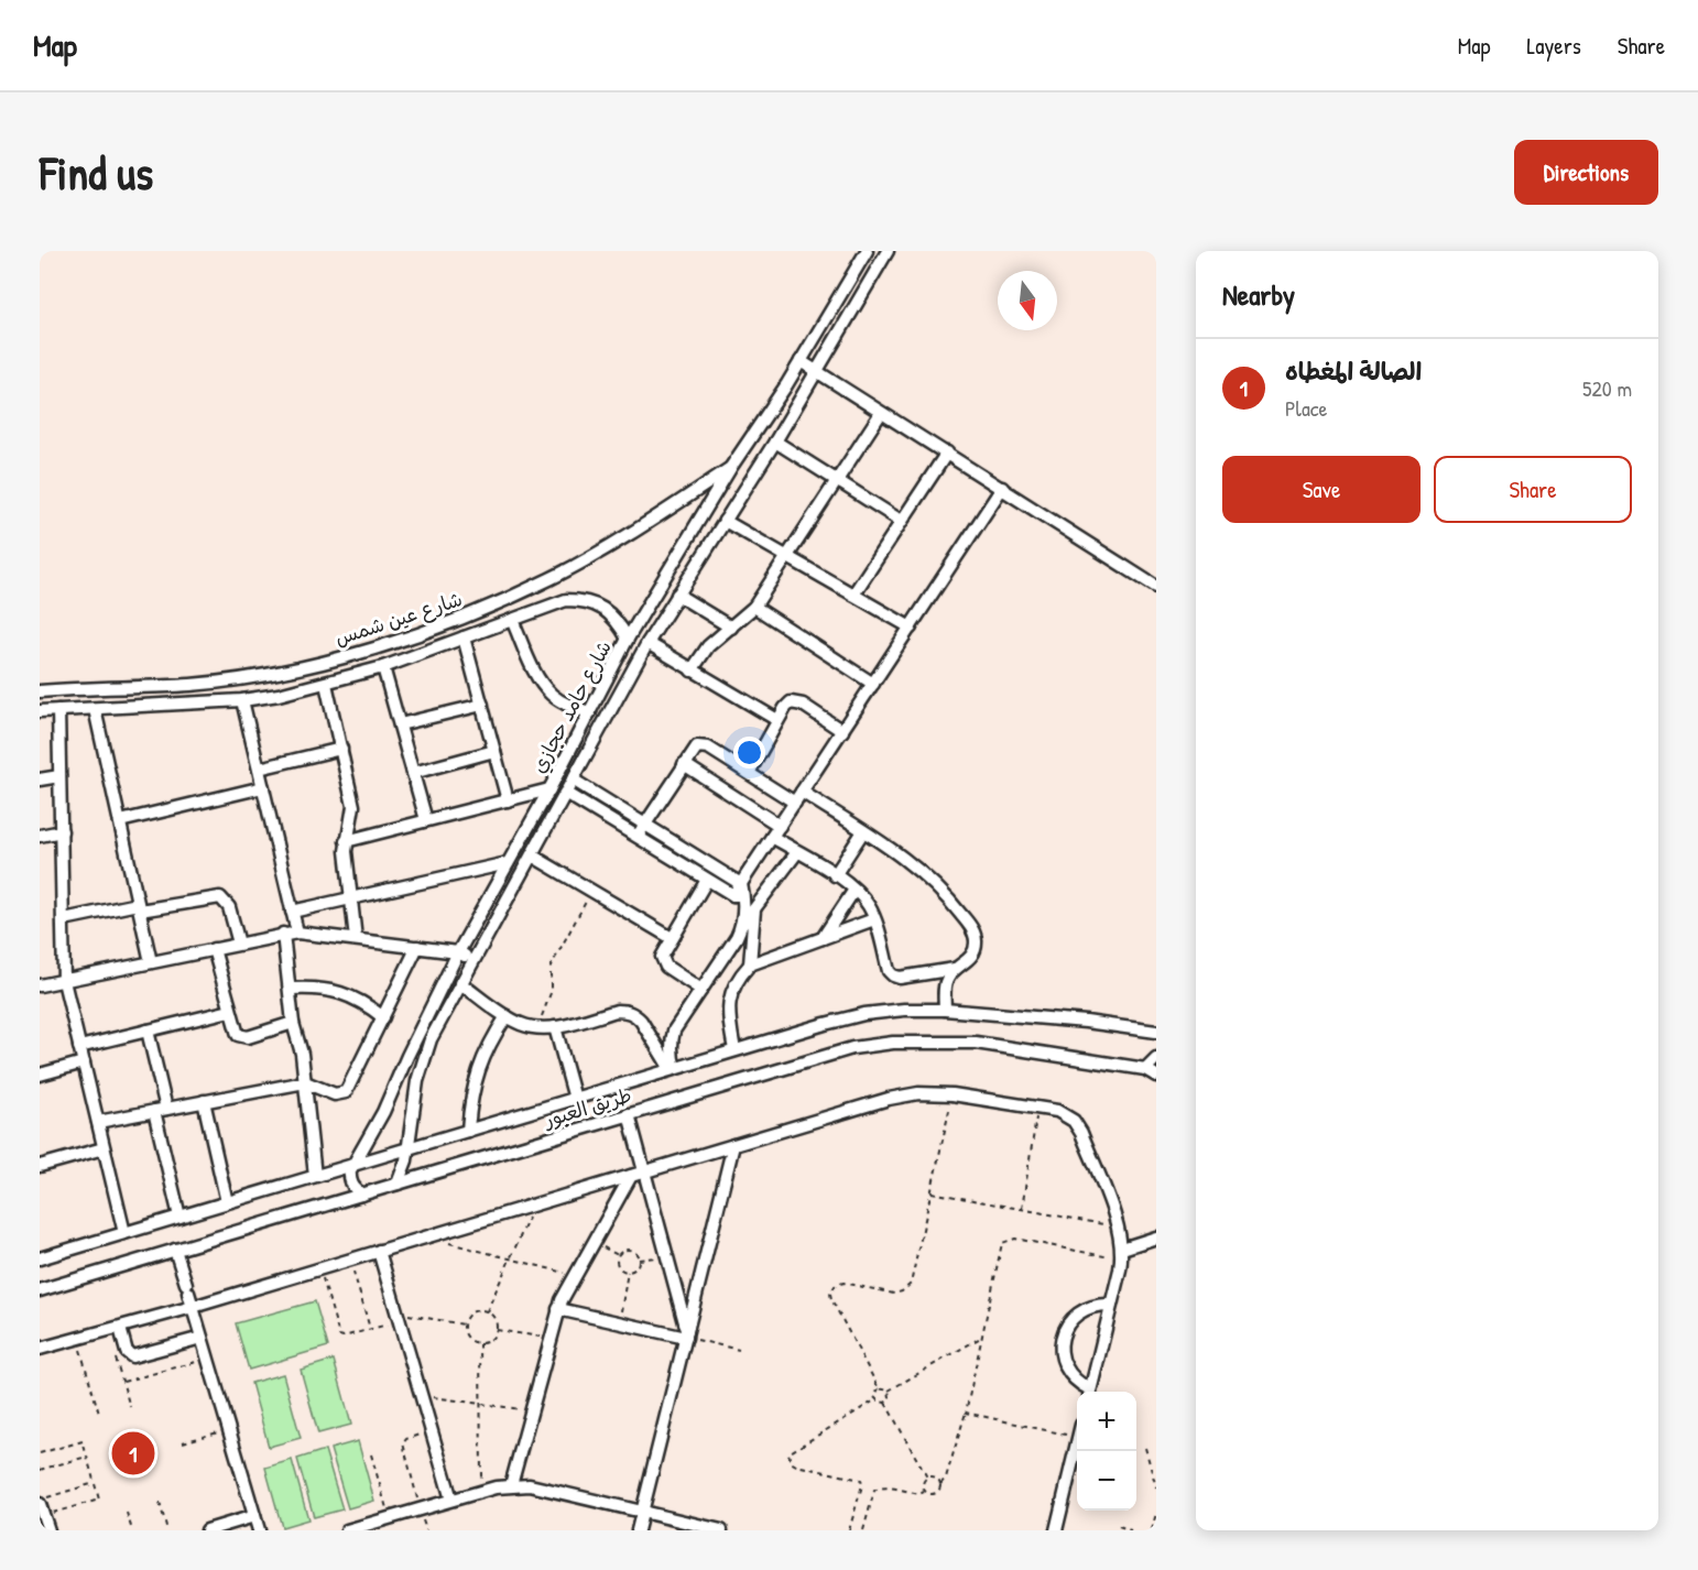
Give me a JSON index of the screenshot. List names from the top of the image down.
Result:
{
  "streets": {
    "street": ["شارع عين شمس", "شارع حامد حجازي", "طريق العبور"]
  },
  "crossings": [
    ["شارع عين شمس", "شارع حامد حجازي"],
    ["شارع حامد حجازي", "طريق العبور"]
  ],
  "north": "bottom",
  "page": {
    "header": "Map",
    "nav": ["Map", "Layers", "Share"],
    "buttons": [
      "Directions",
      ["Save", "Share"]
    ],
    "title": "Find us",
    "heading": "Nearby",
    "list": [
      {
        "mark": "1",
        "name": "الصالة المغطاه",
        "note": "Place",
        "value": "520 m"
      }
    ],
    "map_buttons": ["+", "−"],
    "pins": "1"
  }
}
